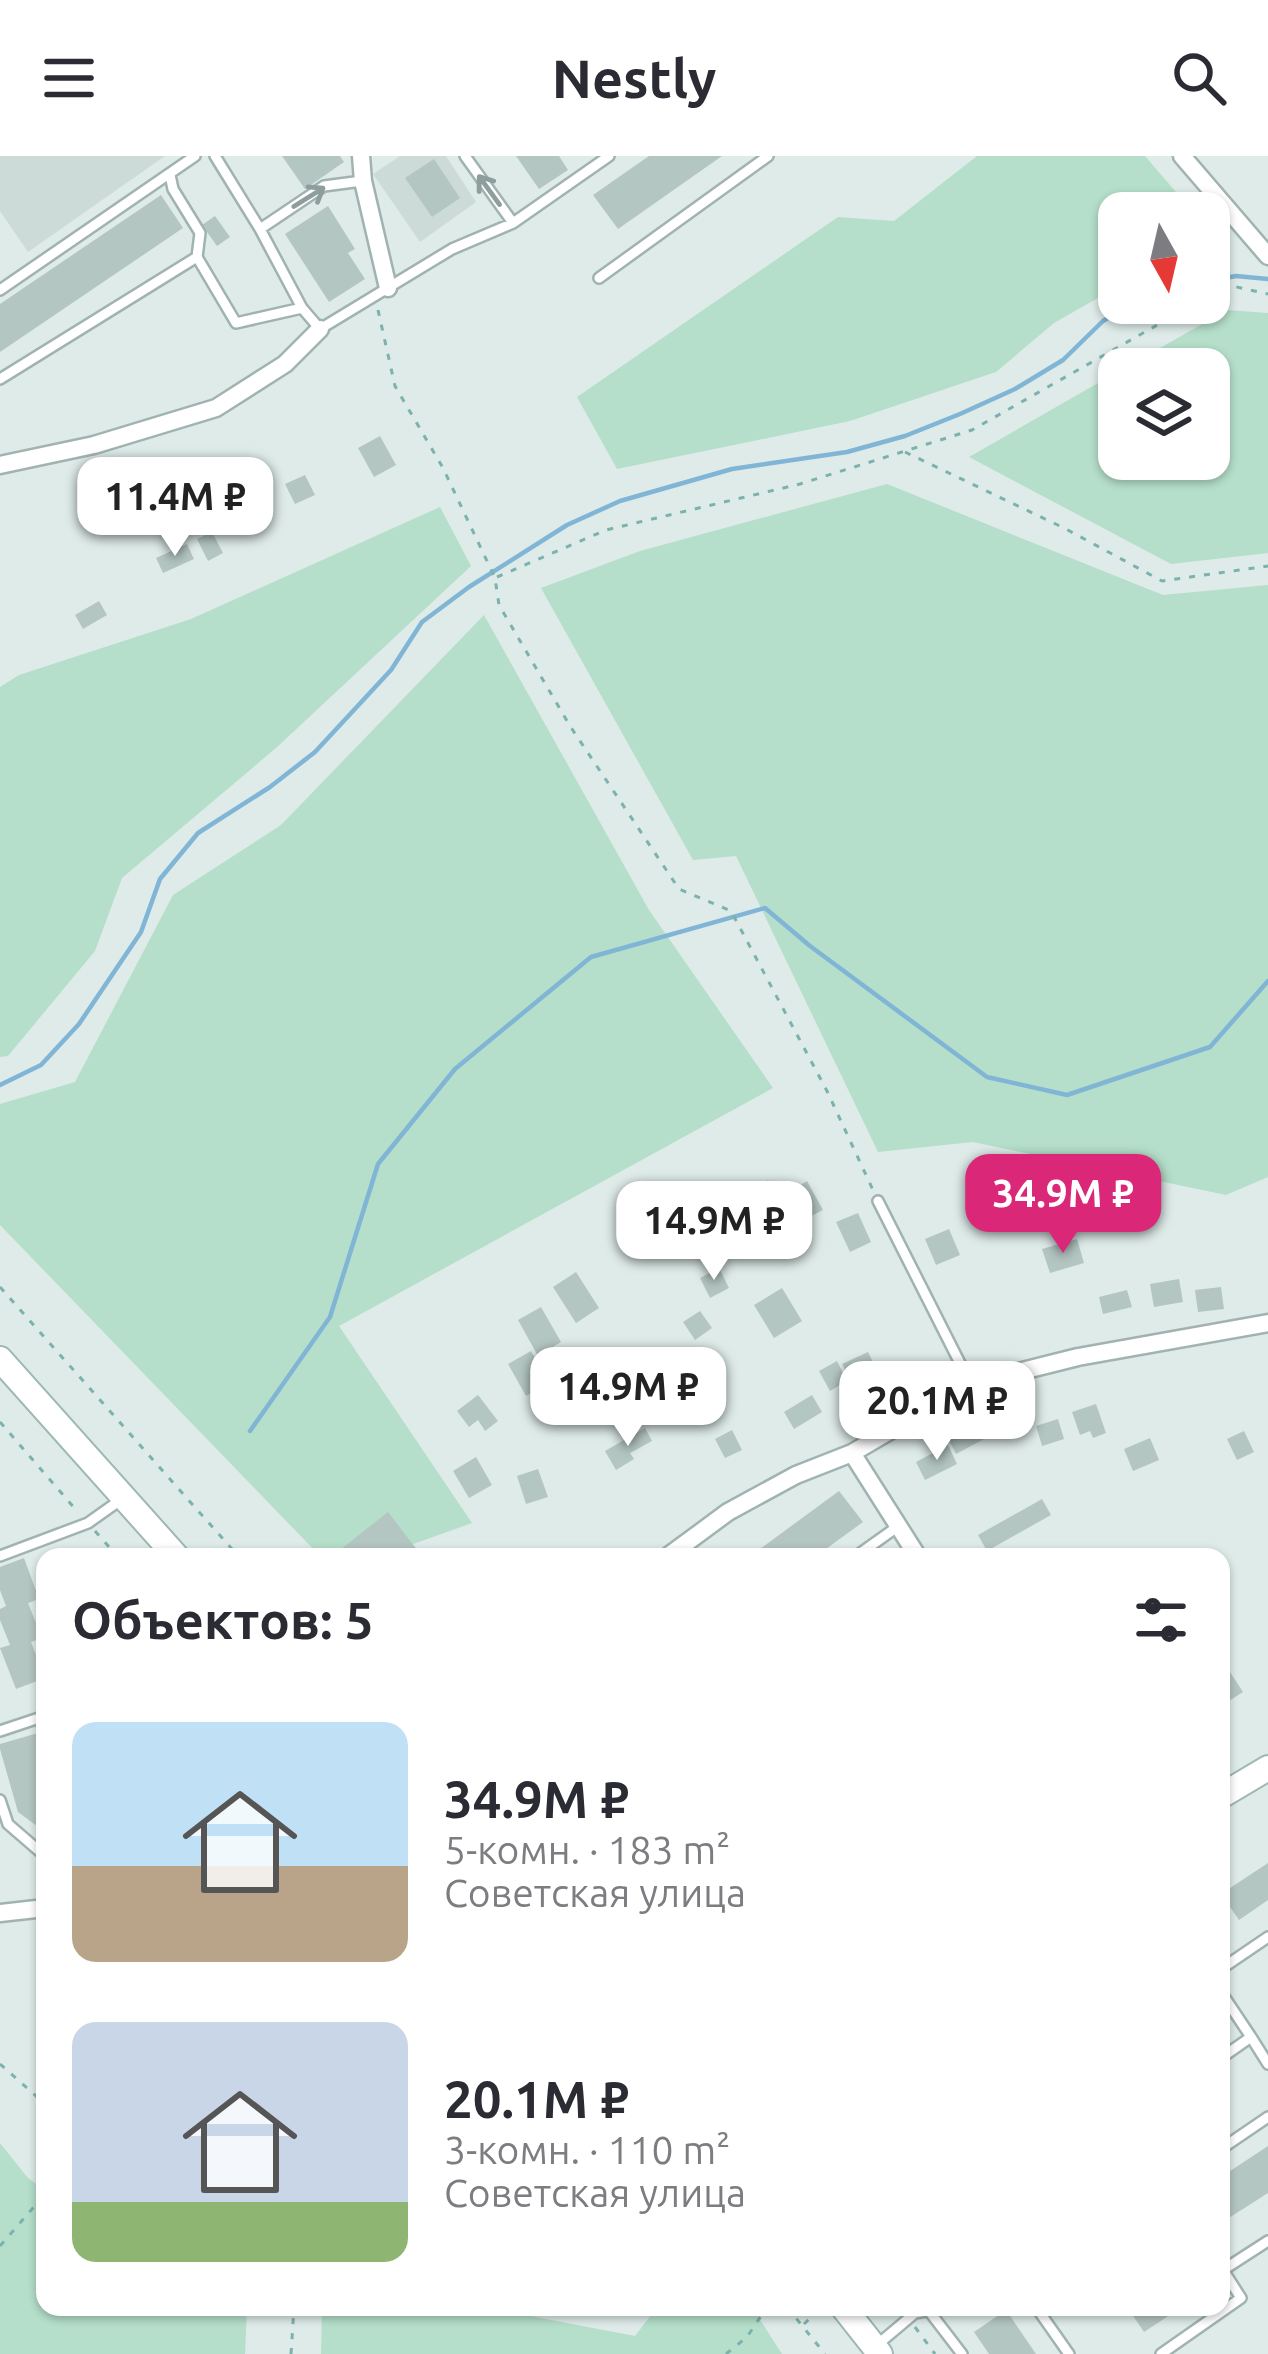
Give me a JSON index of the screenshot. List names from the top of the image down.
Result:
{
  "north": "bottom",
  "page": {
    "header": "Nestly",
    "price": [
      "11.4M ₽",
      "34.9M ₽",
      "14.9M ₽",
      "14.9M ₽",
      "20.1M ₽"
    ],
    "heading": "Объектов: 5",
    "list": [
      {
        "name": "34.9M ₽",
        "note": "5-комн. · 183 m² · Советская улица"
      },
      {
        "name": "20.1M ₽",
        "note": "3-комн. · 110 m² · Советская улица"
      }
    ]
  }
}
